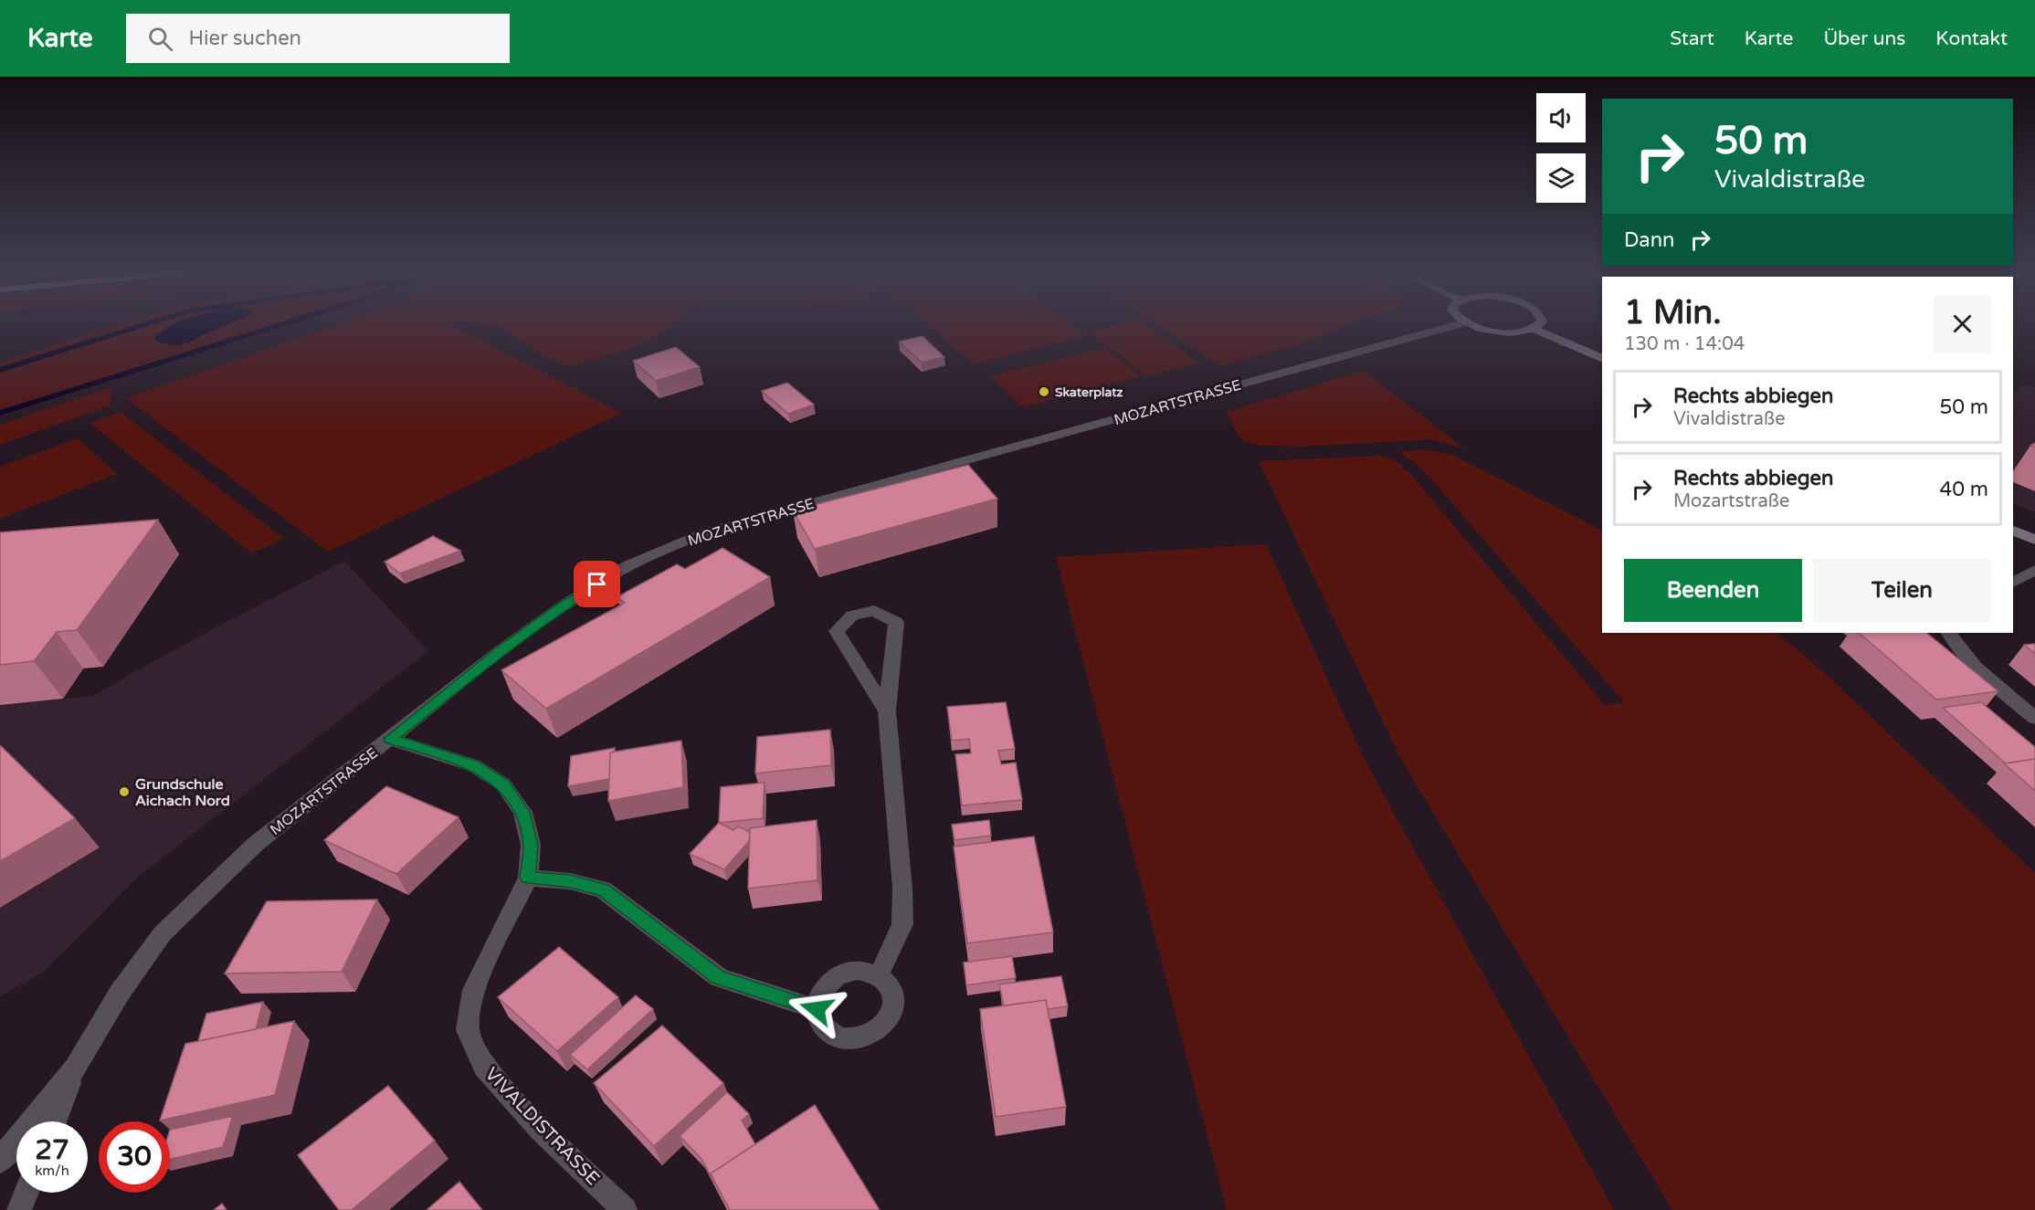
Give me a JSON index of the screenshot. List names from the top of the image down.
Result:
{
  "streets": {
    "street": ["MOZARTSTRASSE", "VIVALDISTRASSE"]
  },
  "crossings": [
    ["MOZARTSTRASSE", "VIVALDISTRASSE"]
  ],
  "places": ["Skaterplatz", "Grundschule Aichach Nord"],
  "page": {
    "header": "Karte",
    "search": "Hier suchen",
    "nav": [
      "Start",
      "Karte",
      "Über uns",
      "Kontakt"
    ],
    "turn": ["50 m", "Vivaldistraße"],
    "then": "Dann",
    "heading": ["1 Min.", "130 m · 14:04"],
    "list": [
      {
        "name": "Rechts abbiegen",
        "note": "Vivaldistraße",
        "value": "50 m"
      },
      {
        "name": "Rechts abbiegen",
        "note": "Mozartstraße",
        "value": "40 m"
      }
    ],
    "buttons": ["Beenden", "Teilen"],
    "speed": "27 km/h",
    "limit": "30"
  }
}
